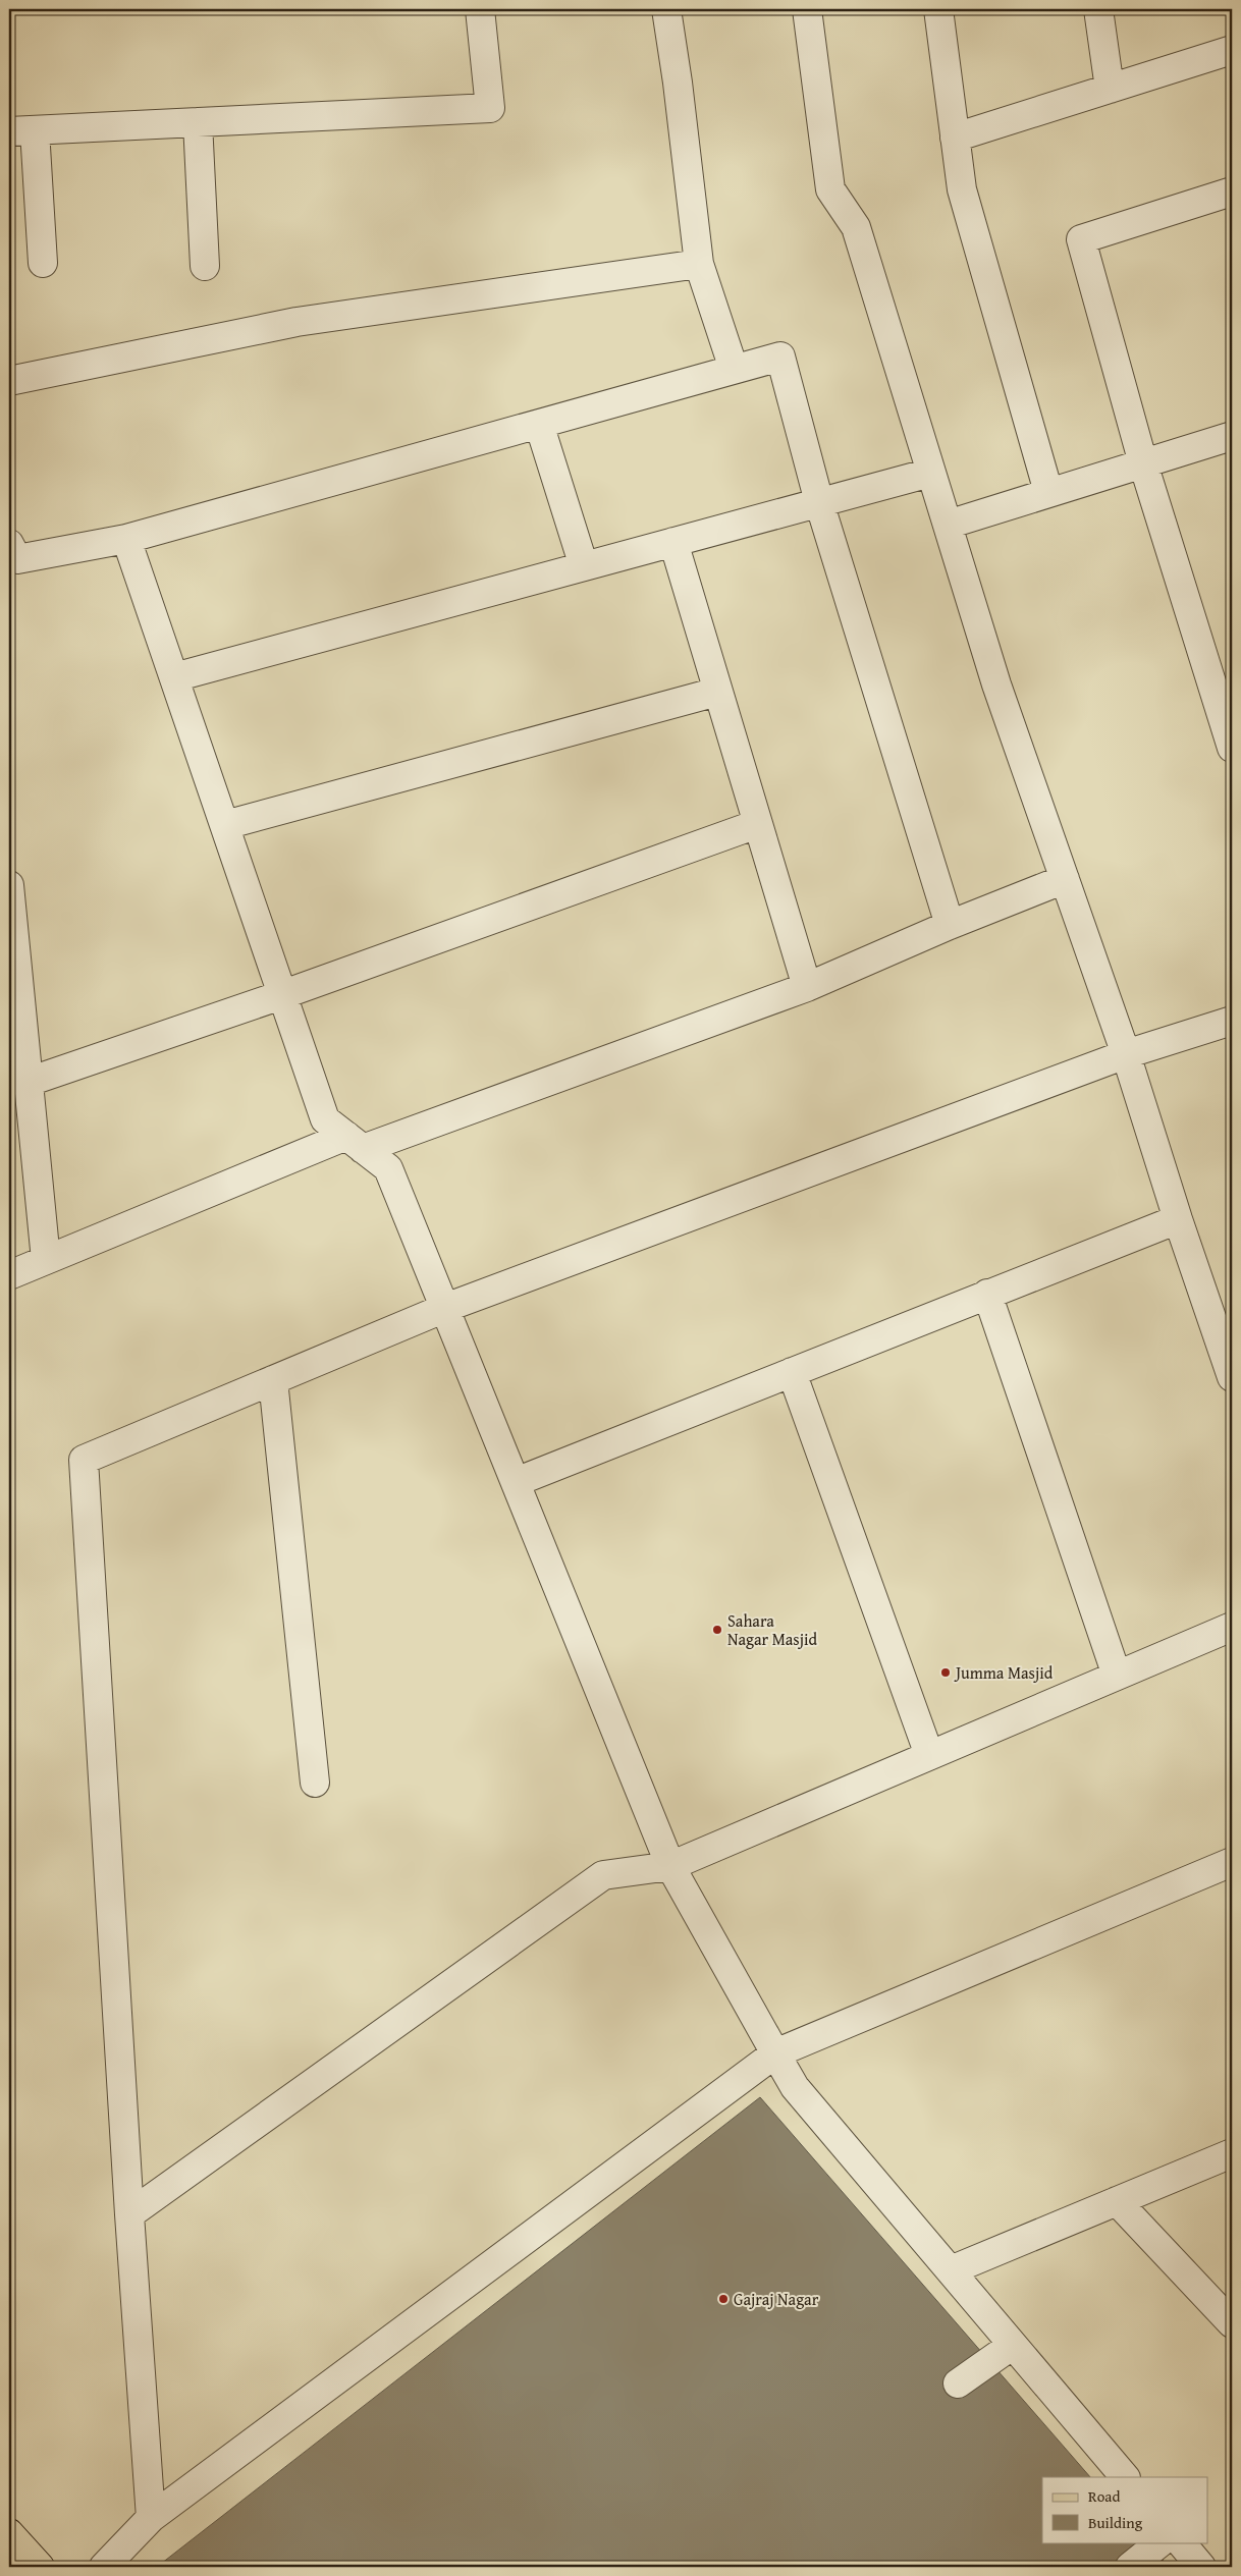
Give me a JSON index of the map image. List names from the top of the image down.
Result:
{
  "places": ["Sahara Nagar Masjid", "Jumma Masjid", "Gajraj Nagar"],
  "legend": ["Road", "Building"]
}
